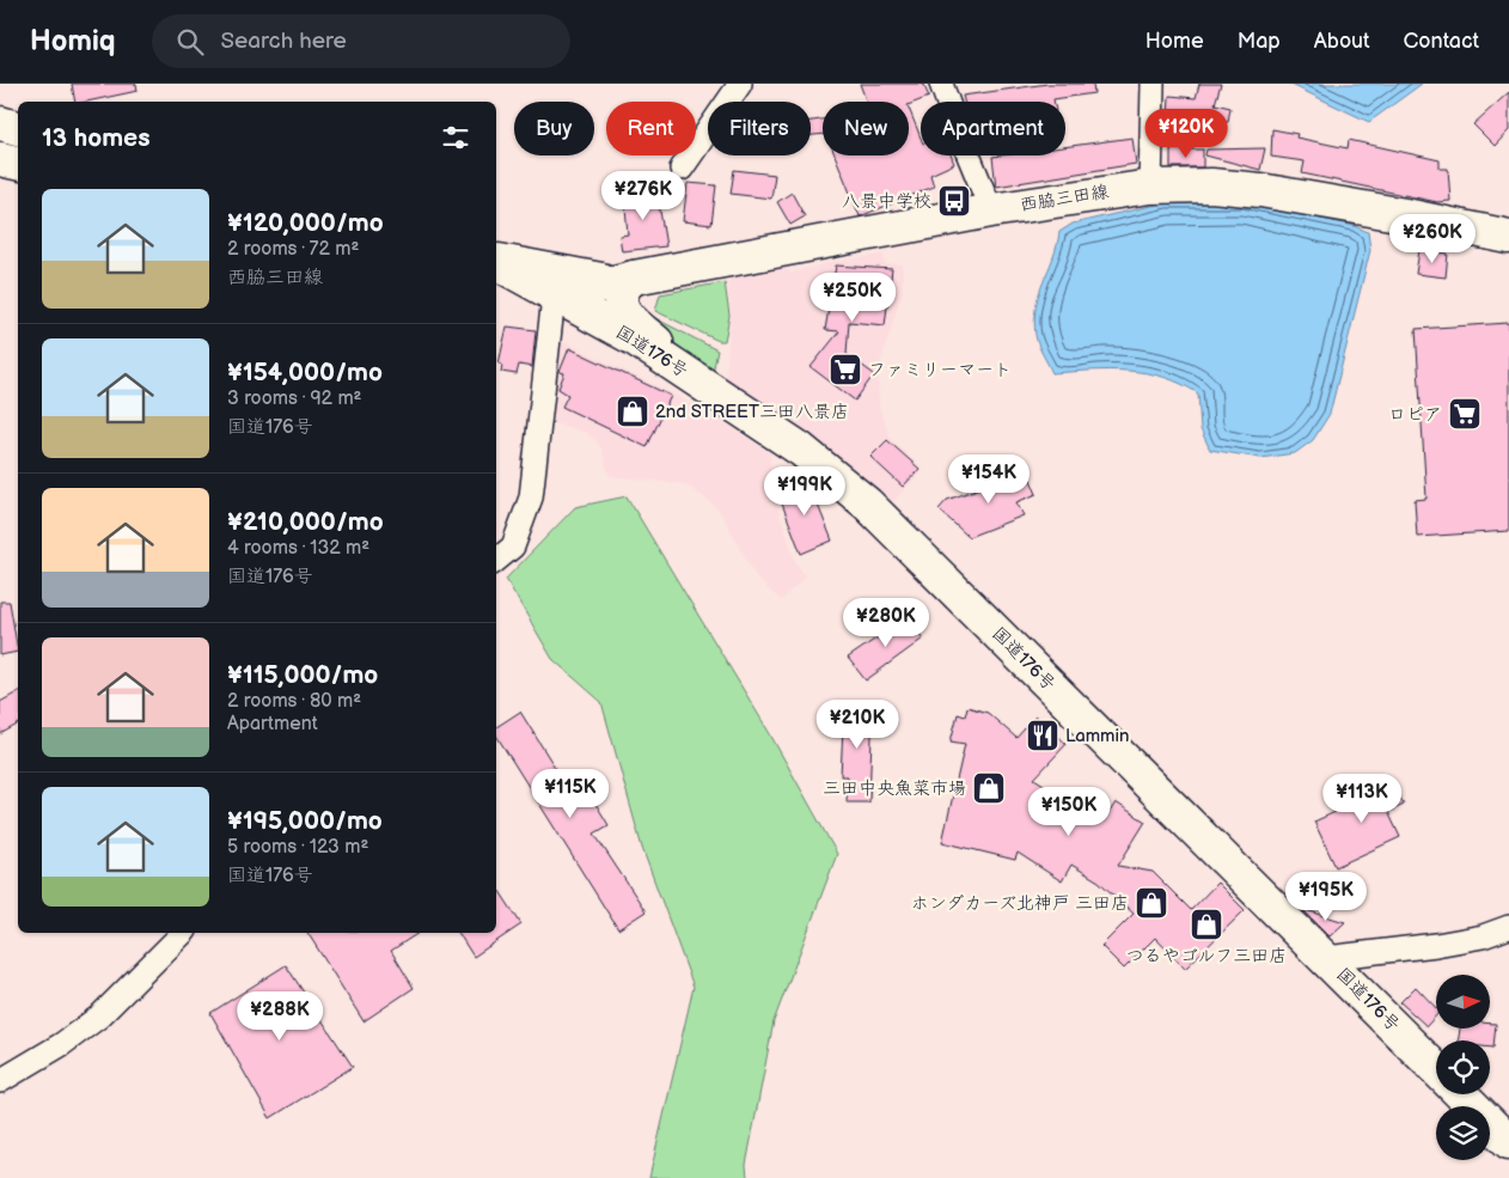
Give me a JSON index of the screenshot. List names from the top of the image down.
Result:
{
  "streets": {
    "main road": ["西脇三田線", "国道176号"]
  },
  "crossings": [
    ["西脇三田線", "国道176号"]
  ],
  "places": {
    "bus stop": ["八景中学校"],
    "supermarket": ["ファミリーマート", "ロピア"],
    "shop": [
      "2nd STREET三田八景店",
      "三田中央魚菜市場",
      "ホンダカーズ北神戸 三田店",
      "つるやゴルフ三田店"
    ],
    "restaurant": ["Lammin"]
  },
  "north": "right",
  "page": {
    "header": "Homiq",
    "search": "Search here",
    "nav": [
      "Home",
      "Map",
      "About",
      "Contact"
    ],
    "chip": [
      "Buy",
      "Rent",
      "Filters",
      "New",
      "Apartment"
    ],
    "heading": "13 homes",
    "price": [
      "¥120K",
      "¥276K",
      "¥260K",
      "¥250K",
      "¥154K",
      "¥199K",
      "¥280K",
      "¥210K",
      "¥115K",
      "¥113K",
      "¥150K",
      "¥195K",
      "¥288K"
    ],
    "list": [
      {
        "name": "¥120,000/mo",
        "note": "2 rooms · 72 m² · 西脇三田線"
      },
      {
        "name": "¥154,000/mo",
        "note": "3 rooms · 92 m² · 国道176号"
      },
      {
        "name": "¥210,000/mo",
        "note": "4 rooms · 132 m² · 国道176号"
      },
      {
        "name": "¥115,000/mo",
        "note": "2 rooms · 80 m² · Apartment"
      },
      {
        "name": "¥195,000/mo",
        "note": "5 rooms · 123 m² · 国道176号"
      }
    ]
  }
}
